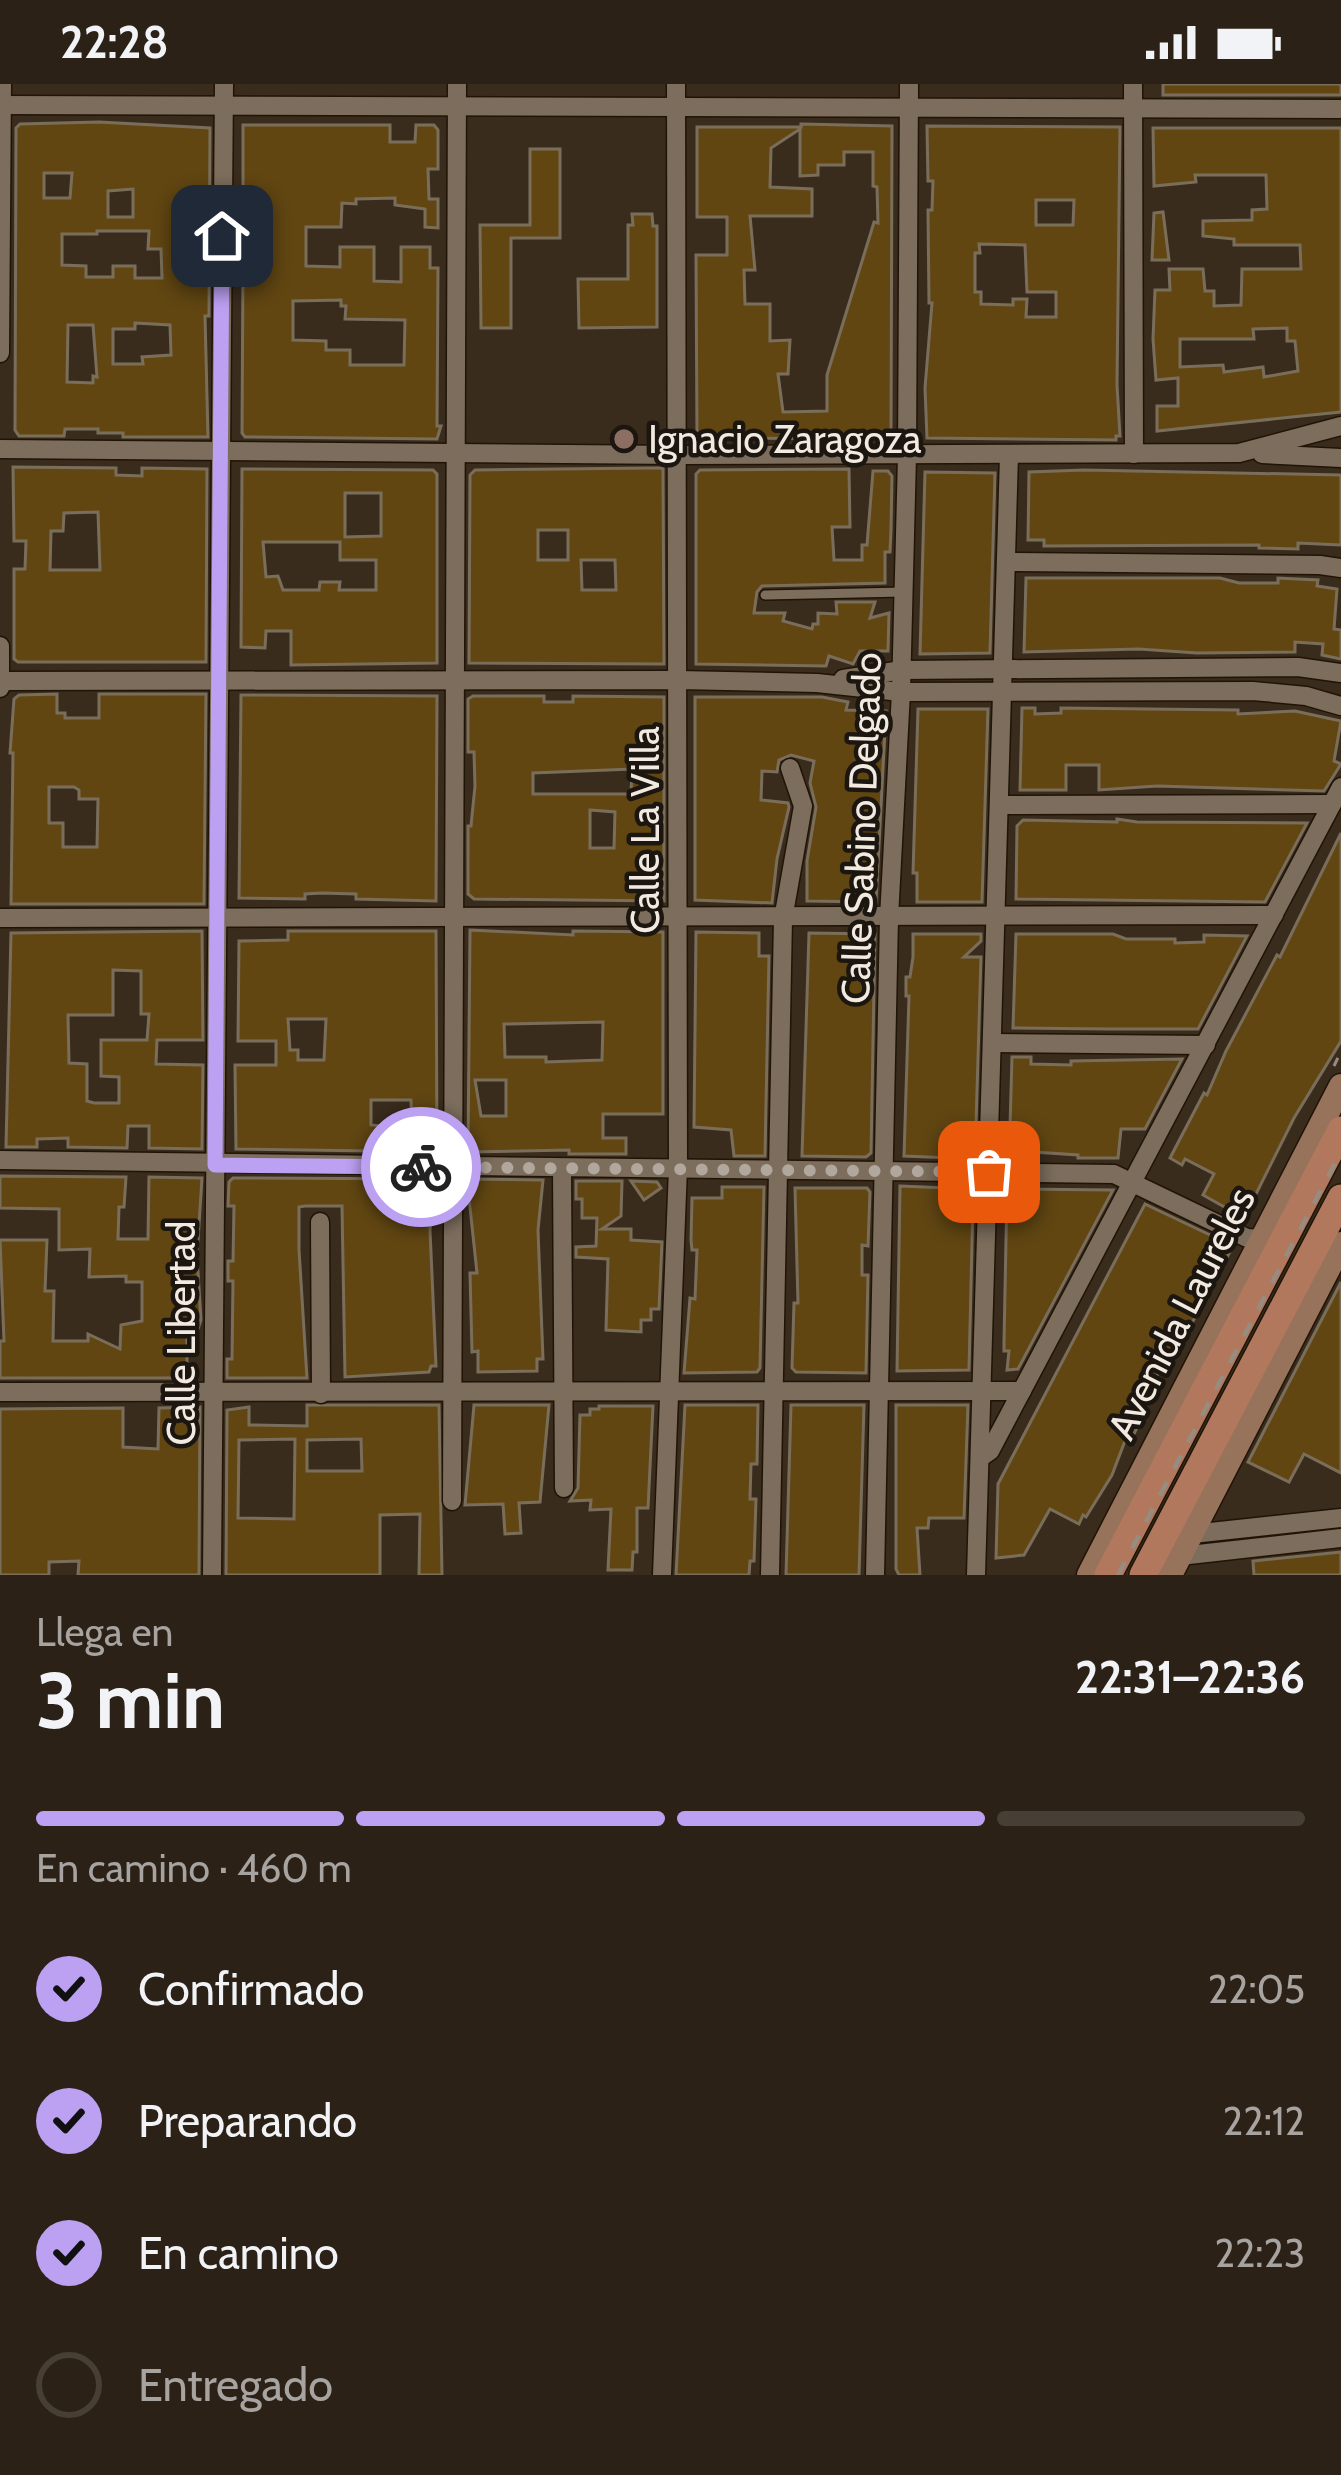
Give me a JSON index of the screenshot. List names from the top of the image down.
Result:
{
  "streets": {
    "main road": ["Avenida Laureles"],
    "street": ["Calle Sabino Delgado", "Calle La Villa", "Calle Libertad"]
  },
  "places": ["Ignacio Zaragoza"],
  "page": {
    "status": "22:28",
    "heading": ["3 min", "Llega en", "22:31–22:36"],
    "bar": "En camino · 460 m",
    "list": [
      ["Confirmado", "22:05"],
      ["Preparando", "22:12"],
      ["En camino", "22:23"],
      "Entregado"
    ]
  }
}
